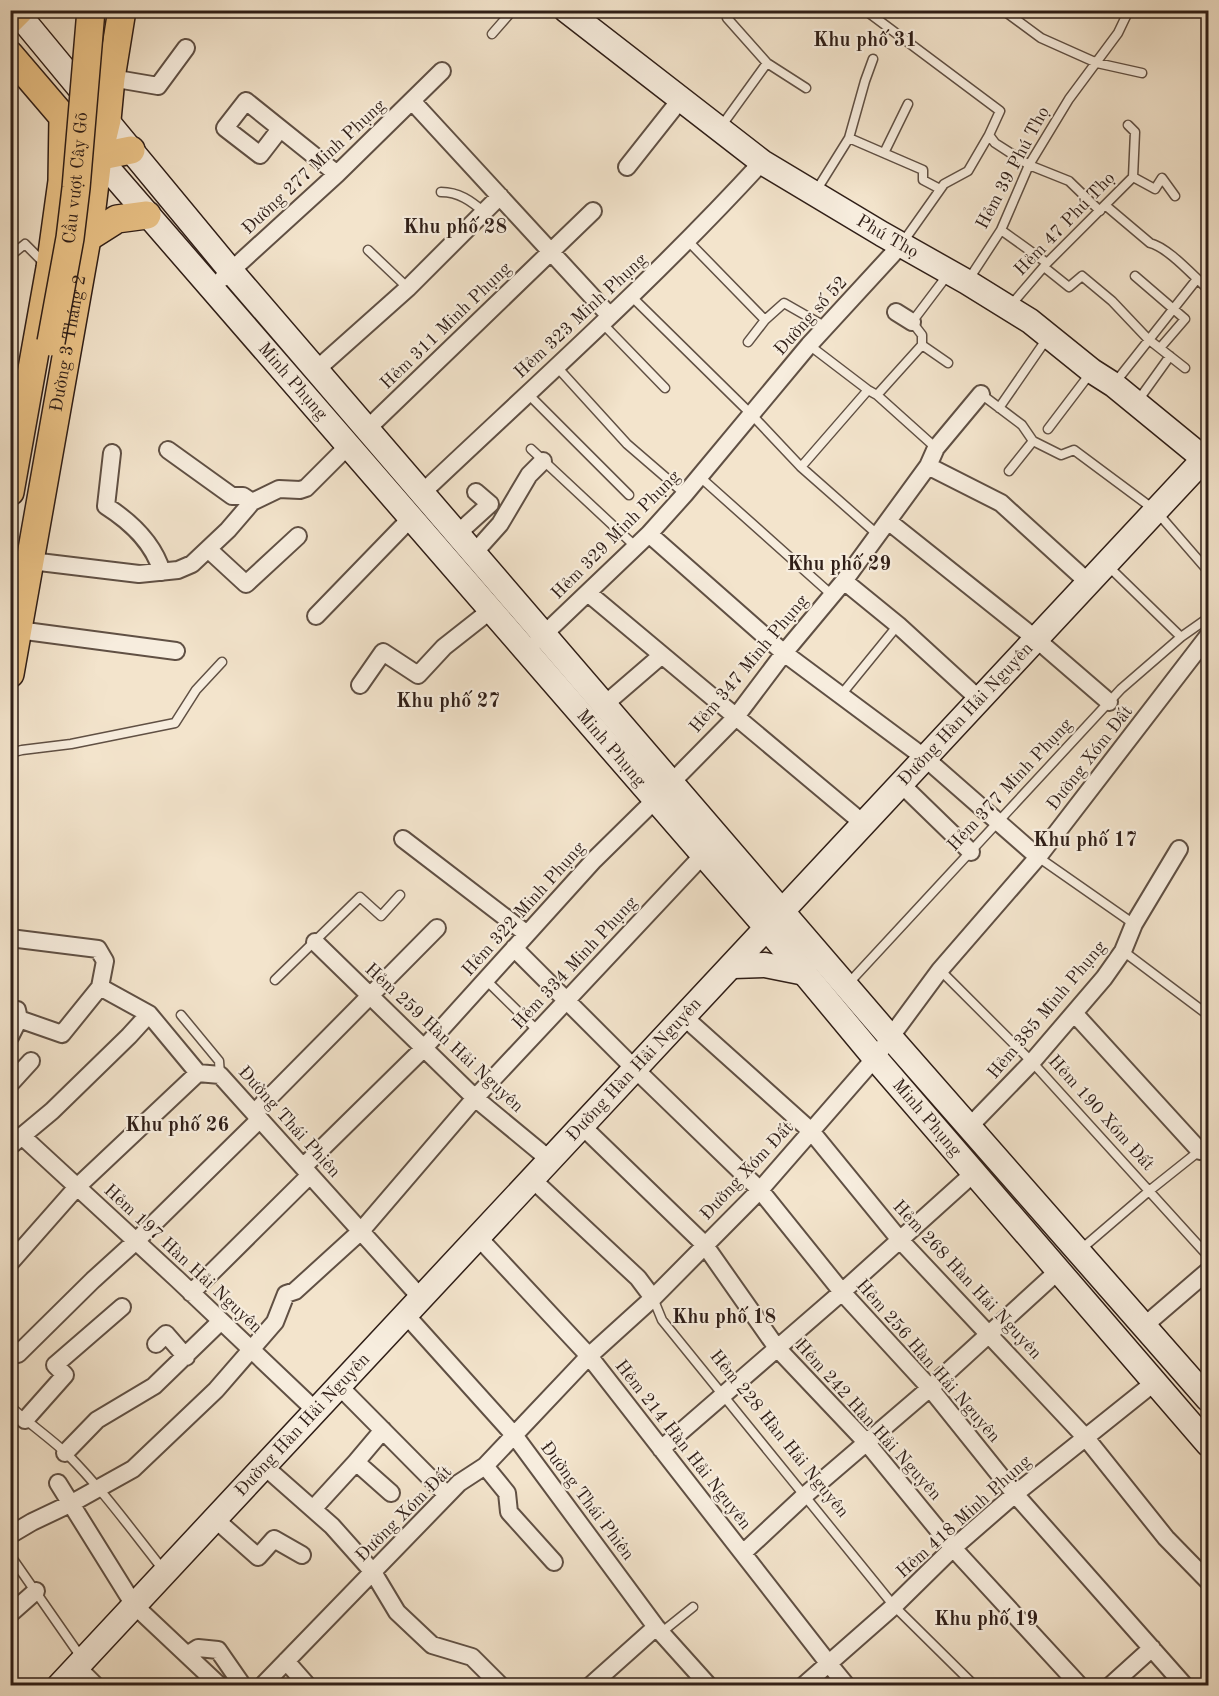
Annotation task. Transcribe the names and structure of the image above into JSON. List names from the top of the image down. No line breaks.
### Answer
{"streets":{"main road":["Cầu vượt Cây Gõ","Phú Thọ","Đường 3 Tháng 2","Minh Phụng","Đường Hàn Hải Nguyên"],"street":["Đường 277 Minh Phụng","Hẻm 323 Minh Phụng","Đường số 52","Hẻm 311 Minh Phụng","Hẻm 329 Minh Phụng","Hẻm 347 Minh Phụng","Đường Xóm Đất","Hẻm 322 Minh Phụng","Hẻm 334 Minh Phụng","Hẻm 385 Minh Phụng","Hẻm 259 Hàn Hải Nguyên","Đường Thái Phiên","Hẻm 197 Hàn Hải Nguyên","Hẻm 268 Hàn Hải Nguyên","Hẻm 256 Hàn Hải Nguyên","Hẻm 242 Hàn Hải Nguyên","Hẻm 228 Hàn Hải Nguyên","Hẻm 214 Hàn Hải Nguyên","Hẻm 418 Minh Phụng"],"lane":["Hẻm 39 Phú Thọ","Hẻm 47 Phú Thọ","Hẻm 377 Minh Phụng","Hẻm 190 Xóm Đất"]},"crossings":[["Đường 277 Minh Phụng","Minh Phụng"],["Hẻm 39 Phú Thọ","Phú Thọ"],["Hẻm 47 Phú Thọ","Phú Thọ"],["Phú Thọ","Hẻm 323 Minh Phụng"],["Phú Thọ","Đường số 52"],["Phú Thọ","Đường Hàn Hải Nguyên"],["Hẻm 323 Minh Phụng","Minh Phụng"],["Đường số 52","Hẻm 329 Minh Phụng"],["Hẻm 311 Minh Phụng","Minh Phụng"],["Đường 3 Tháng 2","Minh Phụng"],["Minh Phụng","Hẻm 329 Minh Phụng"],["Minh Phụng","Hẻm 347 Minh Phụng"],["Minh Phụng","Đường Hàn Hải Nguyên"],["Minh Phụng","Đường Xóm Đất"],["Minh Phụng","Hẻm 377 Minh Phụng"],["Minh Phụng","Hẻm 322 Minh Phụng"],["Minh Phụng","Hẻm 334 Minh Phụng"],["Minh Phụng","Hẻm 385 Minh Phụng"],["Minh Phụng","Hẻm 418 Minh Phụng"],["Hẻm 347 Minh Phụng","Hẻm 322 Minh Phụng"],["Đường Hàn Hải Nguyên","Hẻm 259 Hàn Hải Nguyên"],["Đường Hàn Hải Nguyên","Đường Thái Phiên"],["Đường Hàn Hải Nguyên","Hẻm 197 Hàn Hải Nguyên"],["Đường Hàn Hải Nguyên","Hẻm 268 Hàn Hải Nguyên"],["Đường Hàn Hải Nguyên","Hẻm 256 Hàn Hải Nguyên"],["Đường Hàn Hải Nguyên","Hẻm 242 Hàn Hải Nguyên"],["Đường Hàn Hải Nguyên","Hẻm 228 Hàn Hải Nguyên"],["Đường Hàn Hải Nguyên","Hẻm 214 Hàn Hải Nguyên"],["Đường Xóm Đất","Hẻm 190 Xóm Đất"],["Đường Xóm Đất","Đường Thái Phiên"],["Đường Xóm Đất","Hẻm 268 Hàn Hải Nguyên"],["Đường Xóm Đất","Hẻm 256 Hàn Hải Nguyên"],["Đường Xóm Đất","Hẻm 242 Hàn Hải Nguyên"],["Đường Xóm Đất","Hẻm 228 Hàn Hải Nguyên"],["Đường Xóm Đất","Hẻm 214 Hàn Hải Nguyên"],["Hẻm 322 Minh Phụng","Hẻm 259 Hàn Hải Nguyên"],["Hẻm 322 Minh Phụng","Đường Thái Phiên"],["Hẻm 322 Minh Phụng","Hẻm 197 Hàn Hải Nguyên"],["Hẻm 322 Minh Phụng","Hẻm 256 Hàn Hải Nguyên"],["Hẻm 334 Minh Phụng","Hẻm 259 Hàn Hải Nguyên"],["Hẻm 334 Minh Phụng","Đường Thái Phiên"],["Hẻm 334 Minh Phụng","Hẻm 197 Hàn Hải Nguyên"],["Hẻm 334 Minh Phụng","Hẻm 256 Hàn Hải Nguyên"],["Hẻm 385 Minh Phụng","Hẻm 190 Xóm Đất"],["Hẻm 268 Hàn Hải Nguyên","Hẻm 418 Minh Phụng"],["Hẻm 256 Hàn Hải Nguyên","Hẻm 418 Minh Phụng"],["Hẻm 242 Hàn Hải Nguyên","Hẻm 418 Minh Phụng"],["Hẻm 228 Hàn Hải Nguyên","Hẻm 418 Minh Phụng"],["Hẻm 214 Hàn Hải Nguyên","Hẻm 418 Minh Phụng"]],"districts":["Khu phố 31","Khu phố 28","Khu phố 29","Khu phố 27","Khu phố 17","Khu phố 26","Khu phố 18","Khu phố 19"]}
